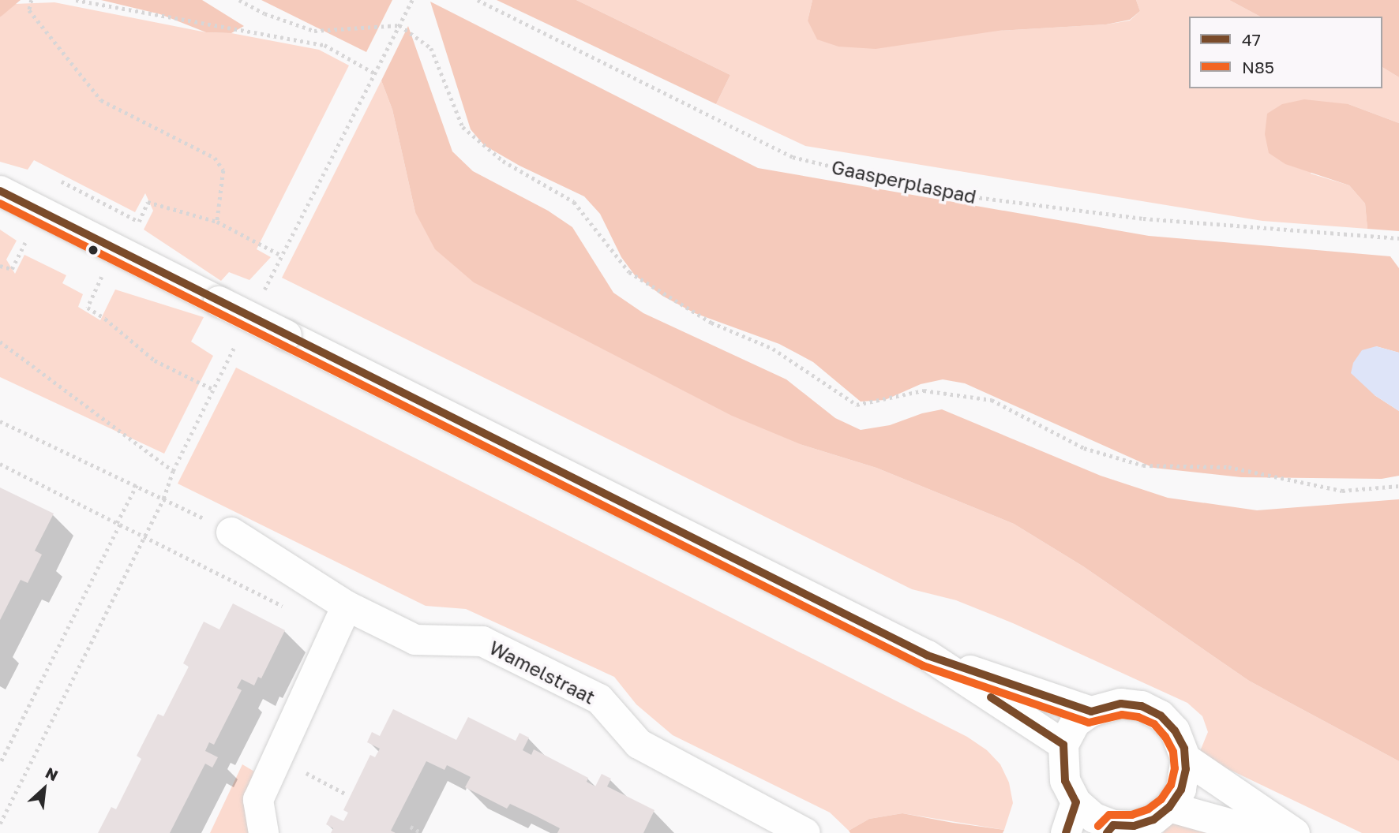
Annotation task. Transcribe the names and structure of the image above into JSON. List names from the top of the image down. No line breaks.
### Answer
{"streets":{"street":["Wamelstraat"],"path":["Gaasperplaspad"]},"lines":["transit line 47","transit line N85"],"legend":["47","N85"],"north":"top right"}
